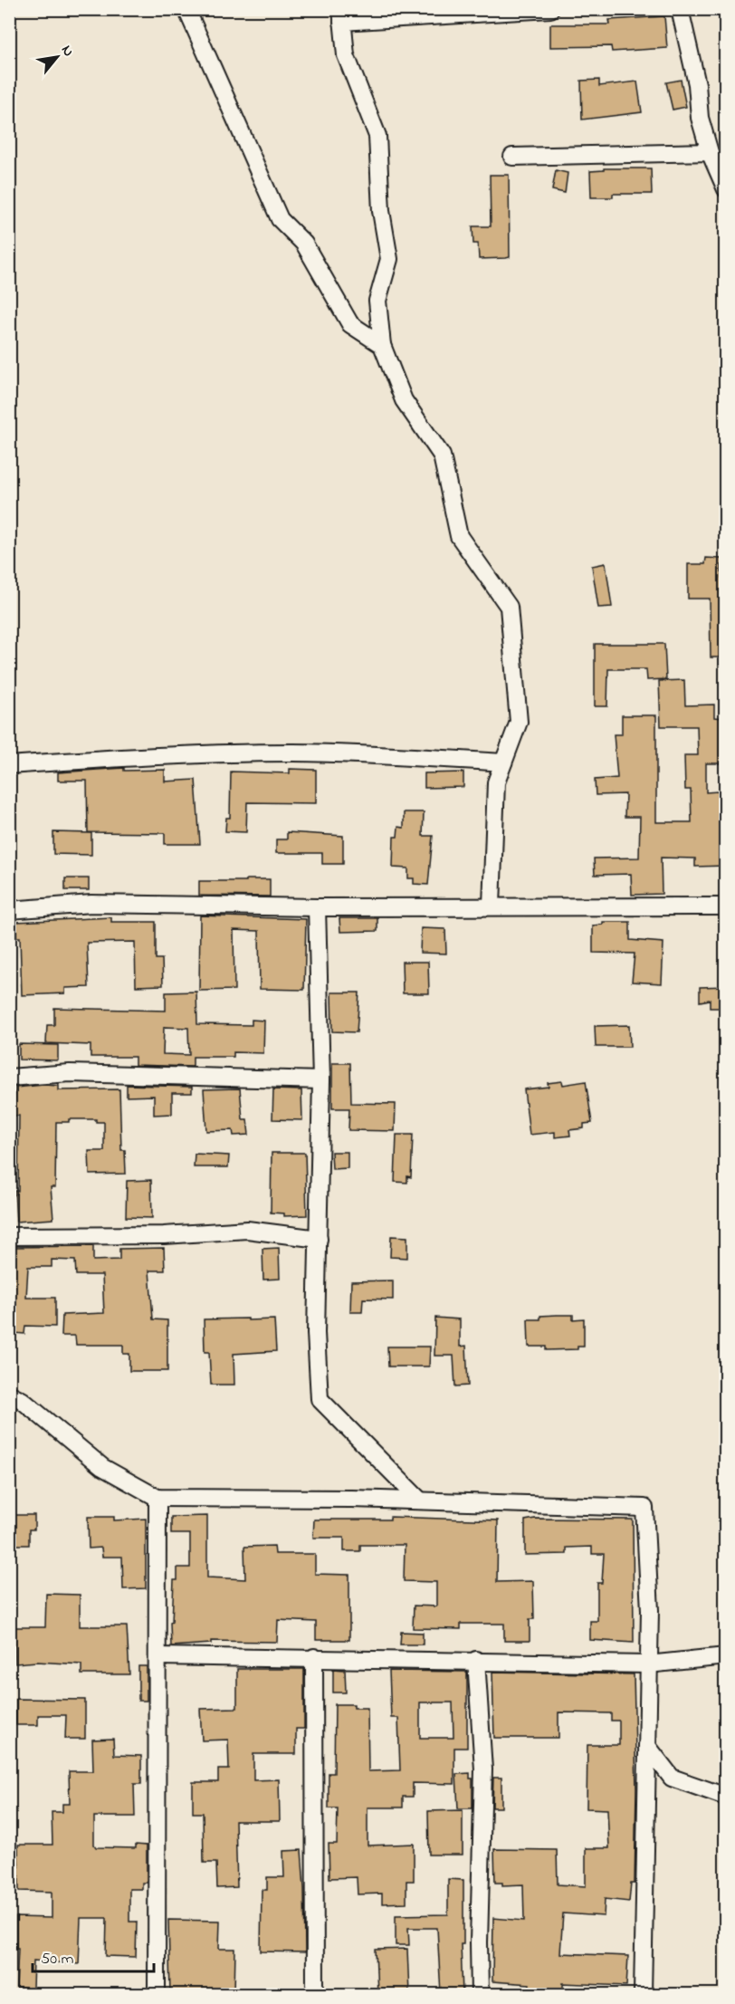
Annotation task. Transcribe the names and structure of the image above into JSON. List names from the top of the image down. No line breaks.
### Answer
{"scale_bar":"50 m","north":"top right"}
